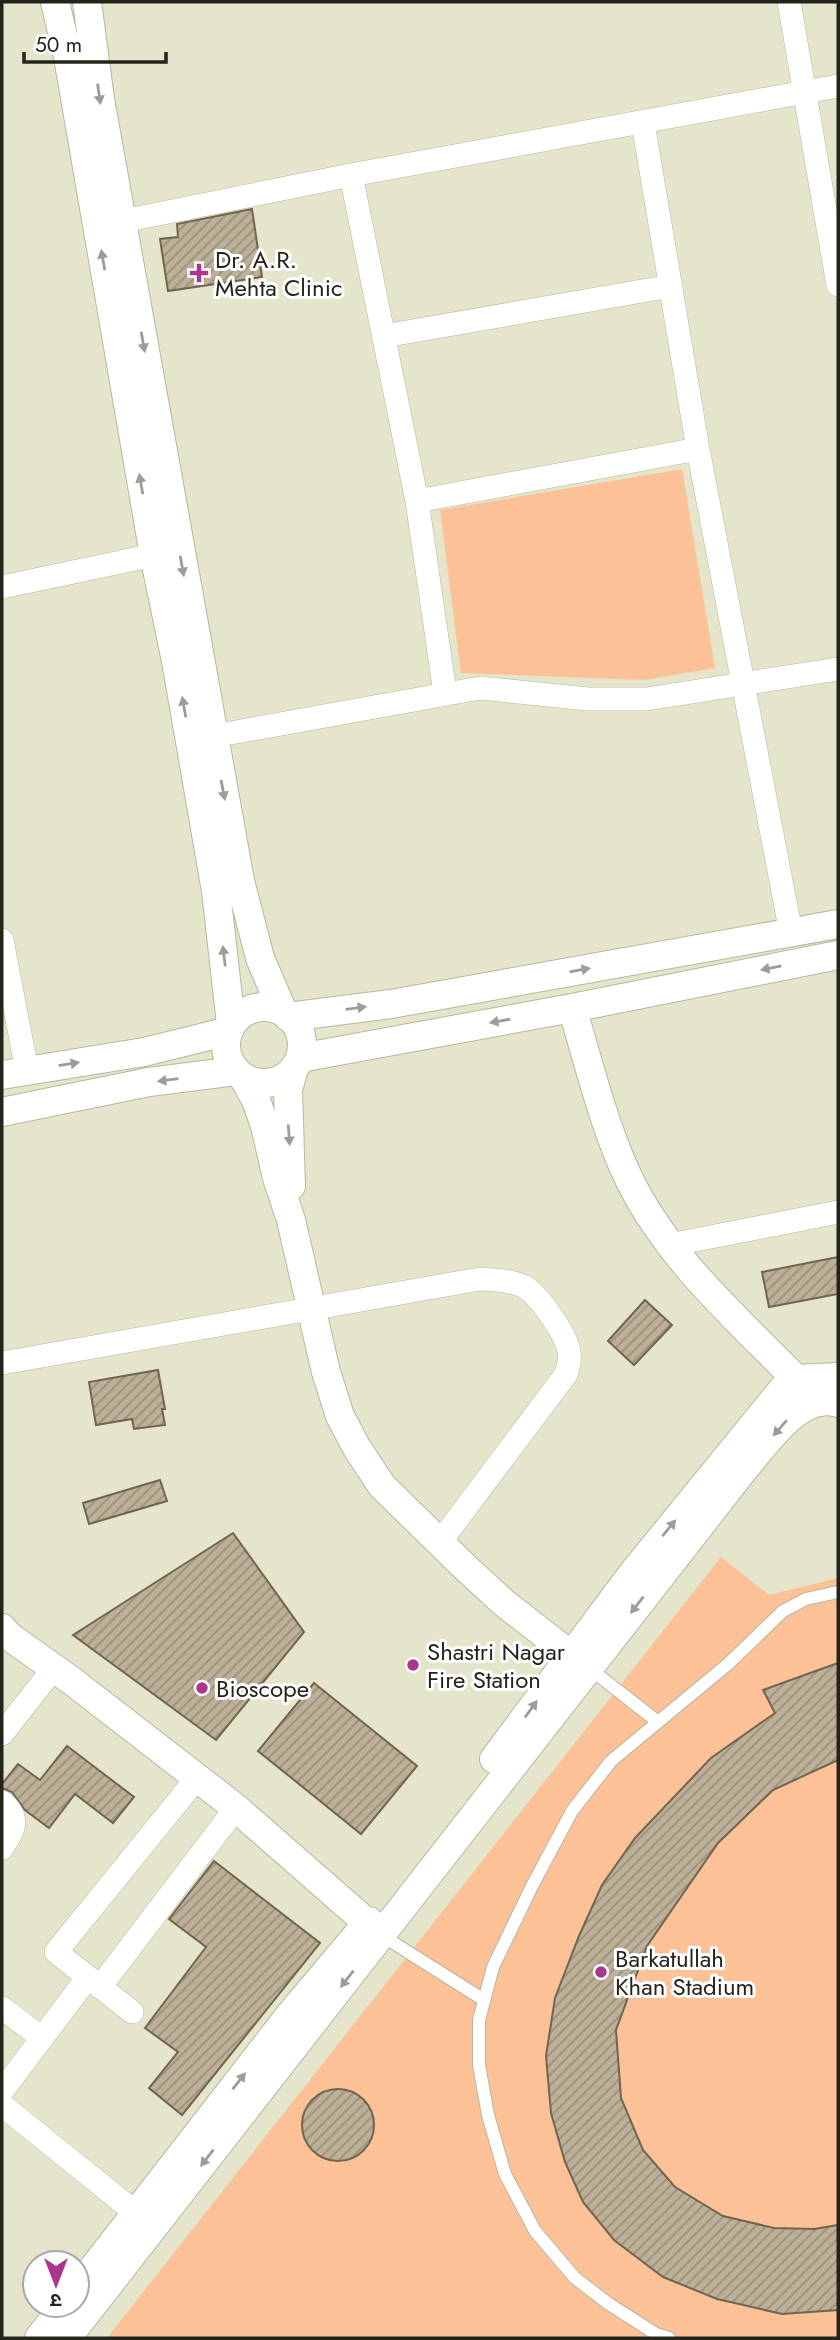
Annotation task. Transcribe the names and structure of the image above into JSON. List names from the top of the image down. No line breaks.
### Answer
{"places":{"health":["Dr. A.R. Mehta Clinic"],"other":["Shastri Nagar Fire Station","Bioscope","Barkatullah Khan Stadium"]},"scale_bar":"50 m","north":"bottom"}
